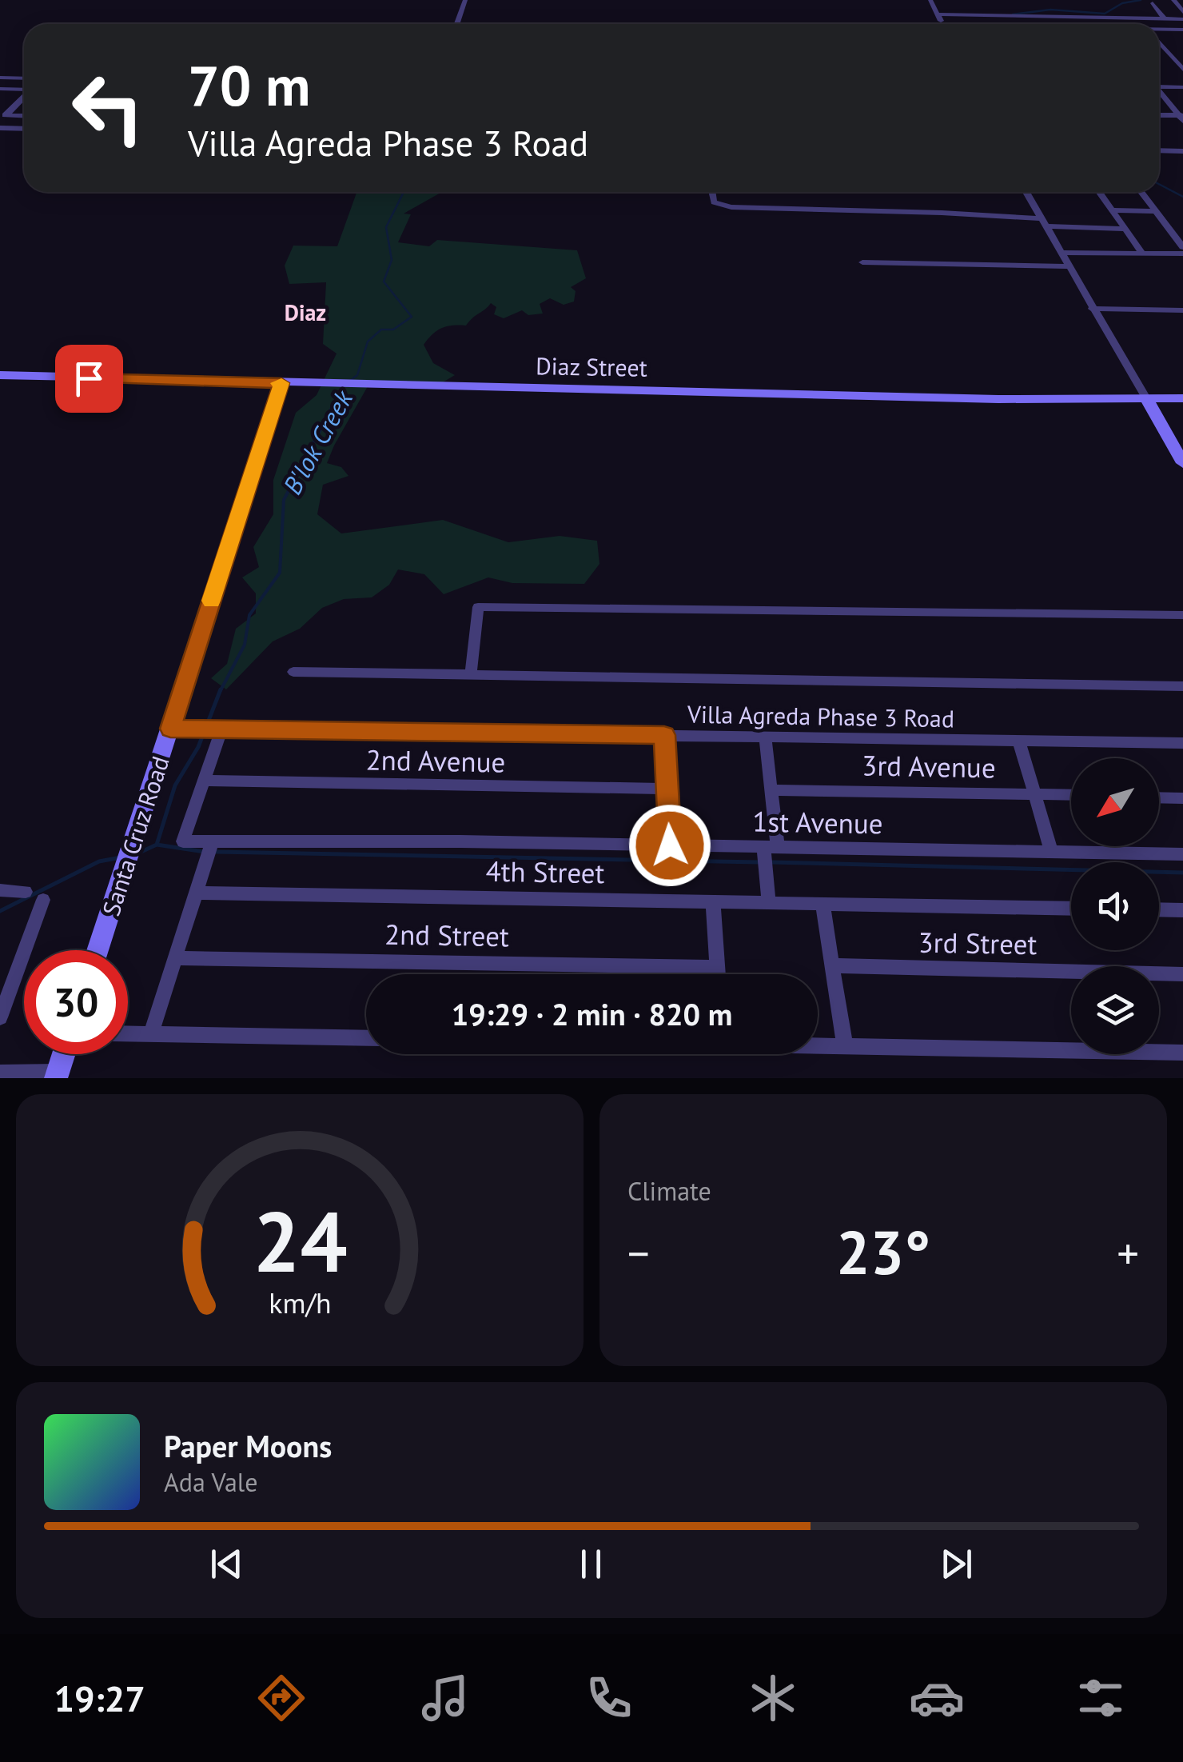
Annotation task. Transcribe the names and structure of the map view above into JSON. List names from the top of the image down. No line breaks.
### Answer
{"streets":{"main road":["Diaz Street","Santa Cruz Road"],"street":["Villa Agreda Phase 3 Road","2nd Avenue","3rd Avenue","1st Avenue","4th Street","2nd Street","3rd Street"]},"crossings":[["Diaz Street","Santa Cruz Road"],["Villa Agreda Phase 3 Road","Santa Cruz Road"],["2nd Avenue","1st Avenue"]],"districts":["Diaz"],"water":["B'lok Creek"],"north":"bottom left","page":{"turn":["70 m","Villa Agreda Phase 3 Road"],"limit":"30","trip":"19:29 · 2 min · 820 m","tile":"Climate","heat":["−","23°","+"],"song":["Paper Moons","Ada Vale"],"tabs":"19:27","gauge":["24","km/h"]}}
